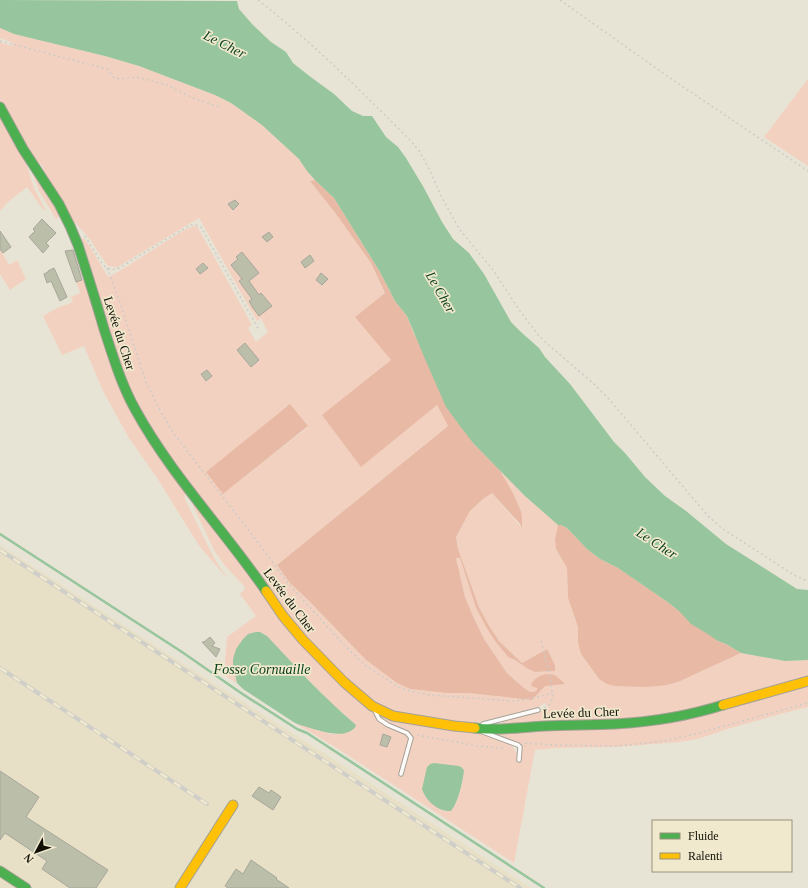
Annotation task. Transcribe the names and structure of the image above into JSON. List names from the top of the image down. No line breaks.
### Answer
{"streets":{"street":["Levée du Cher"]},"water":["Le Cher","Fosse Cornuaille"],"legend":["Fluide","Ralenti"],"north":"bottom left"}
